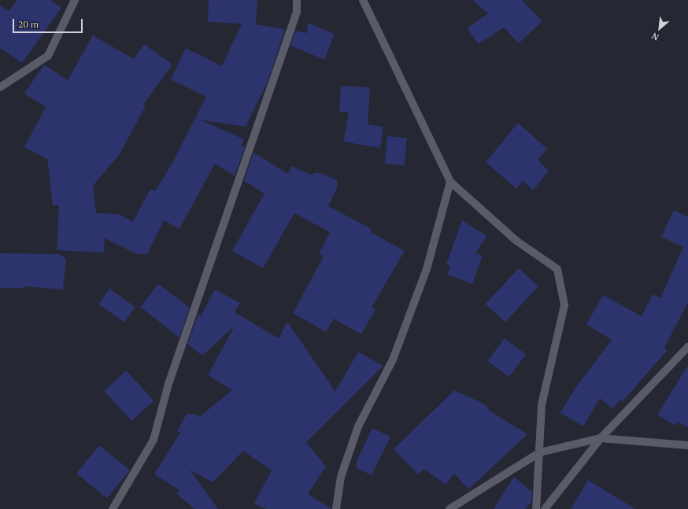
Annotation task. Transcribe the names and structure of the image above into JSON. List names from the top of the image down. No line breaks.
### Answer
{"scale_bar":"20 m","north":"bottom left"}
